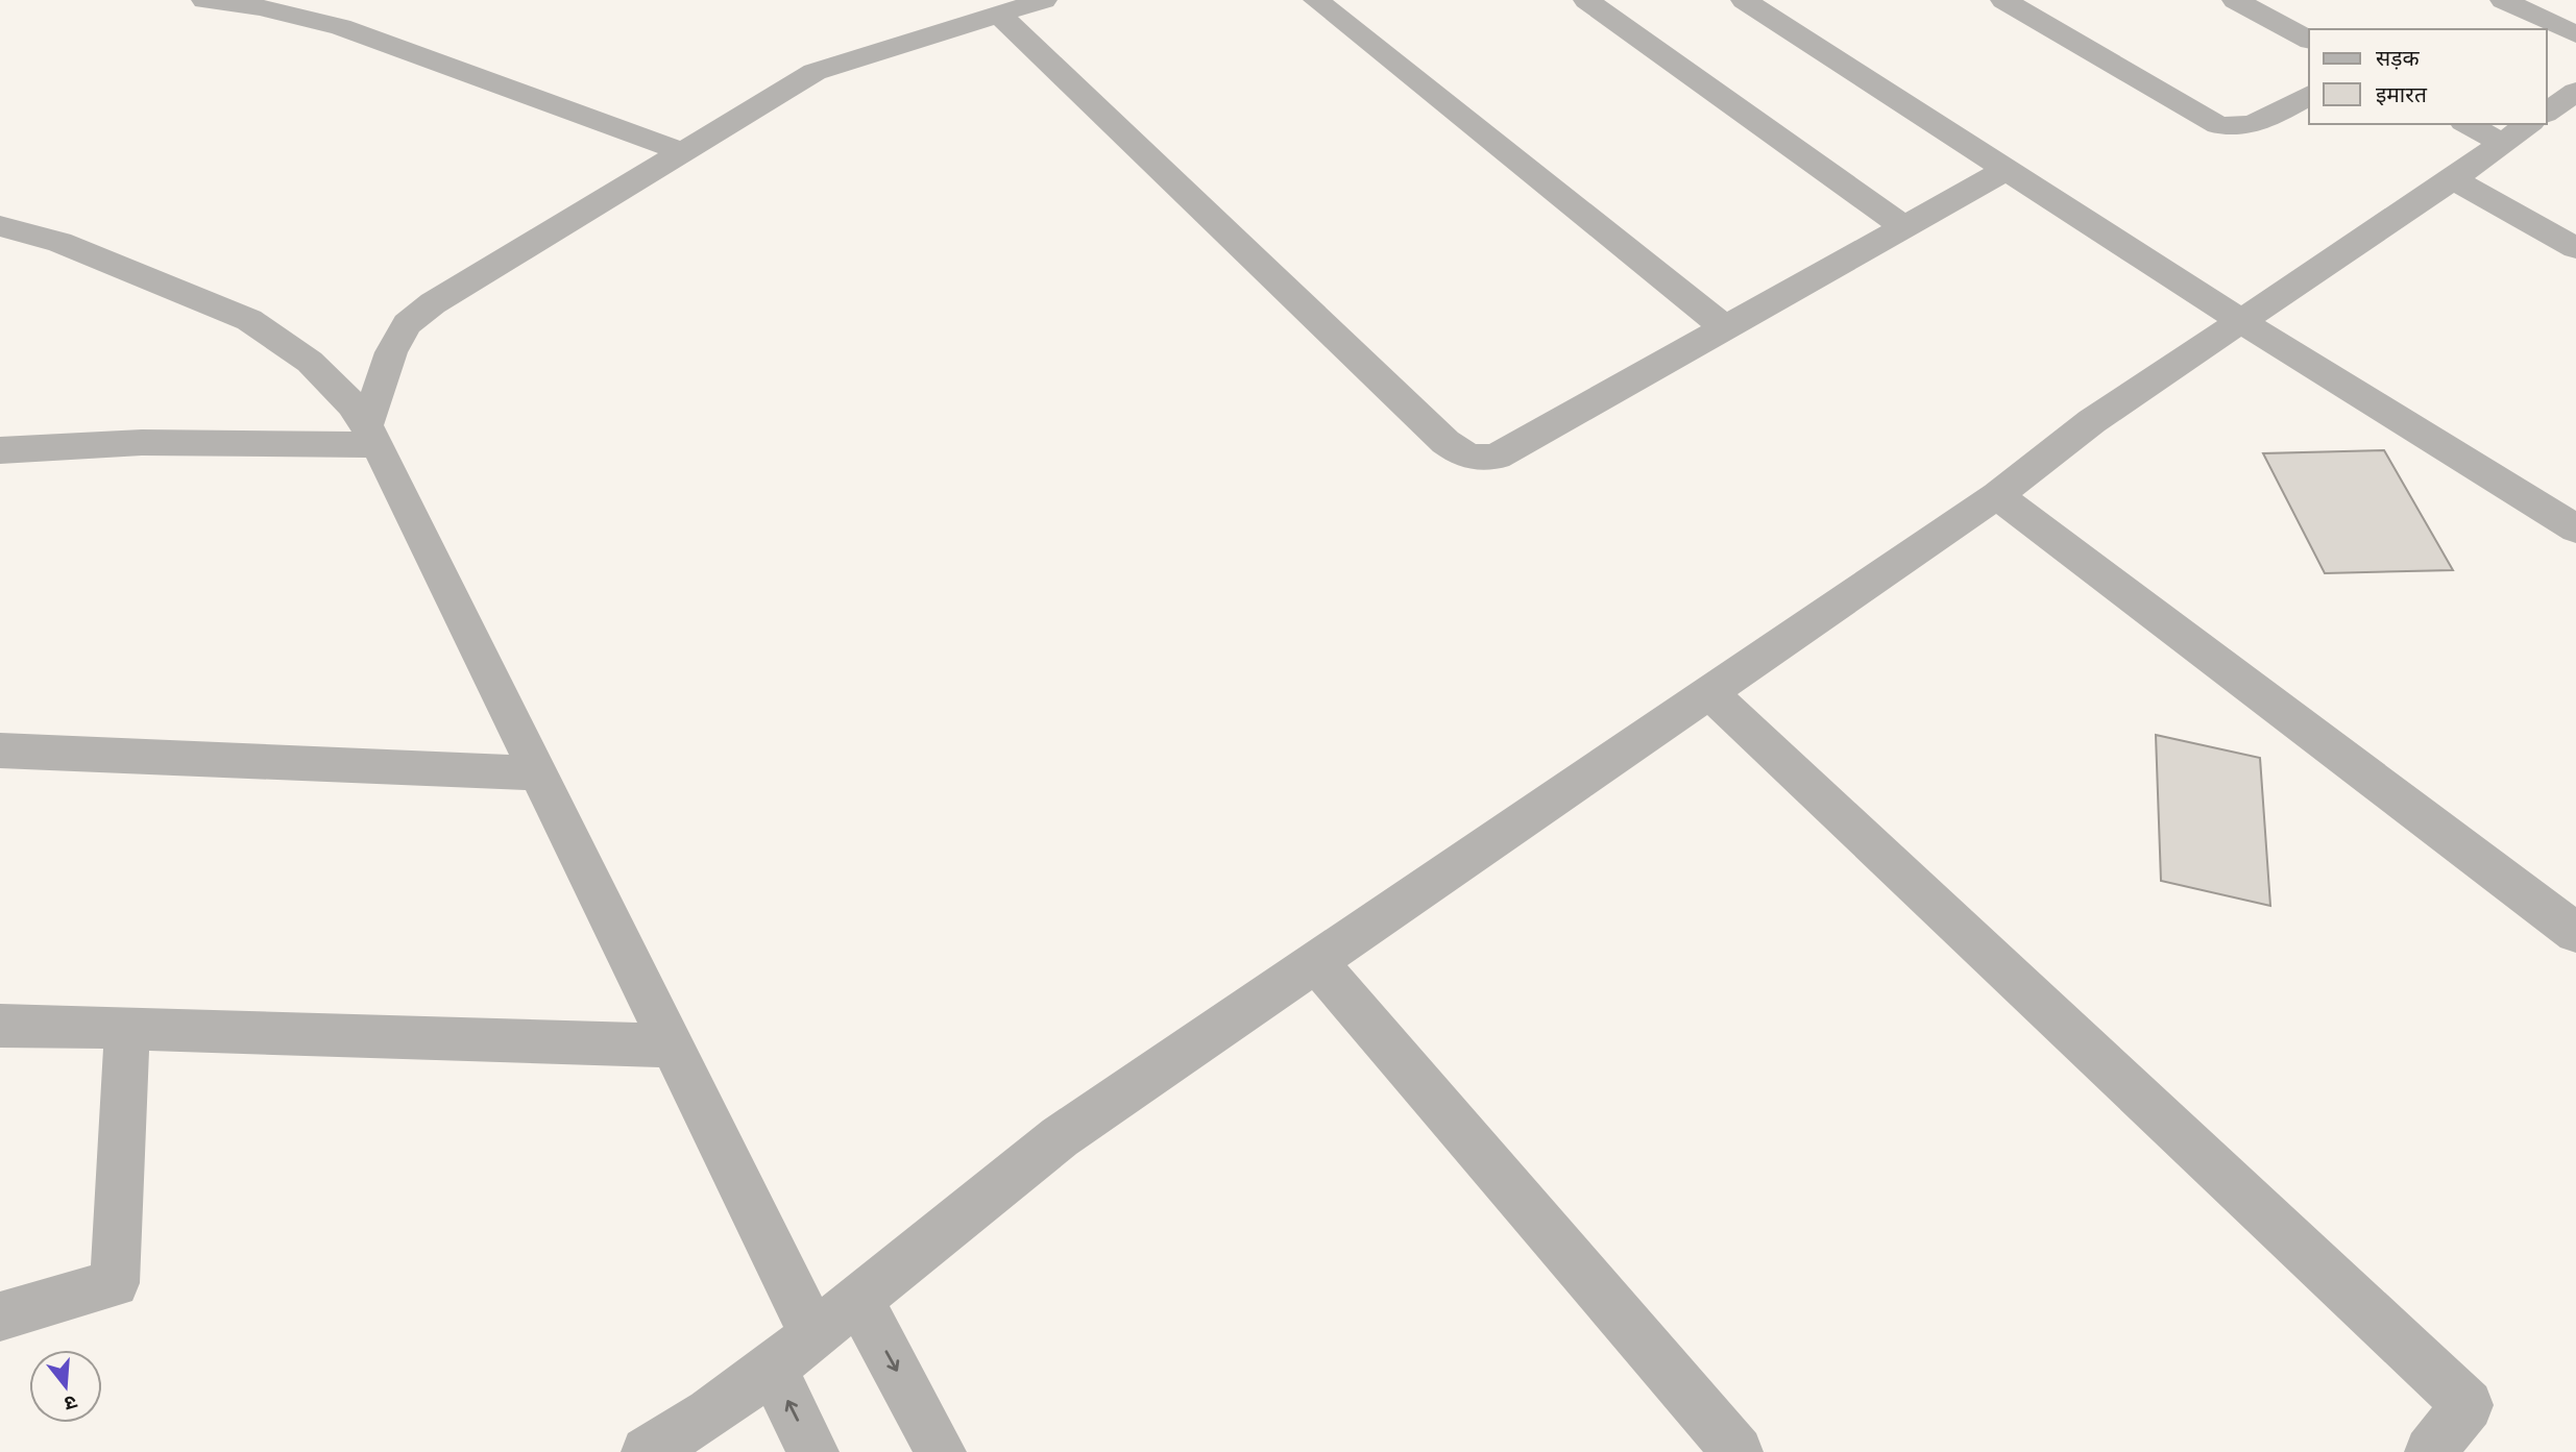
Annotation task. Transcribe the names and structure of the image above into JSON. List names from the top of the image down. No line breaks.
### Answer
{"legend":["सड़क","इमारत"],"north":"bottom"}
